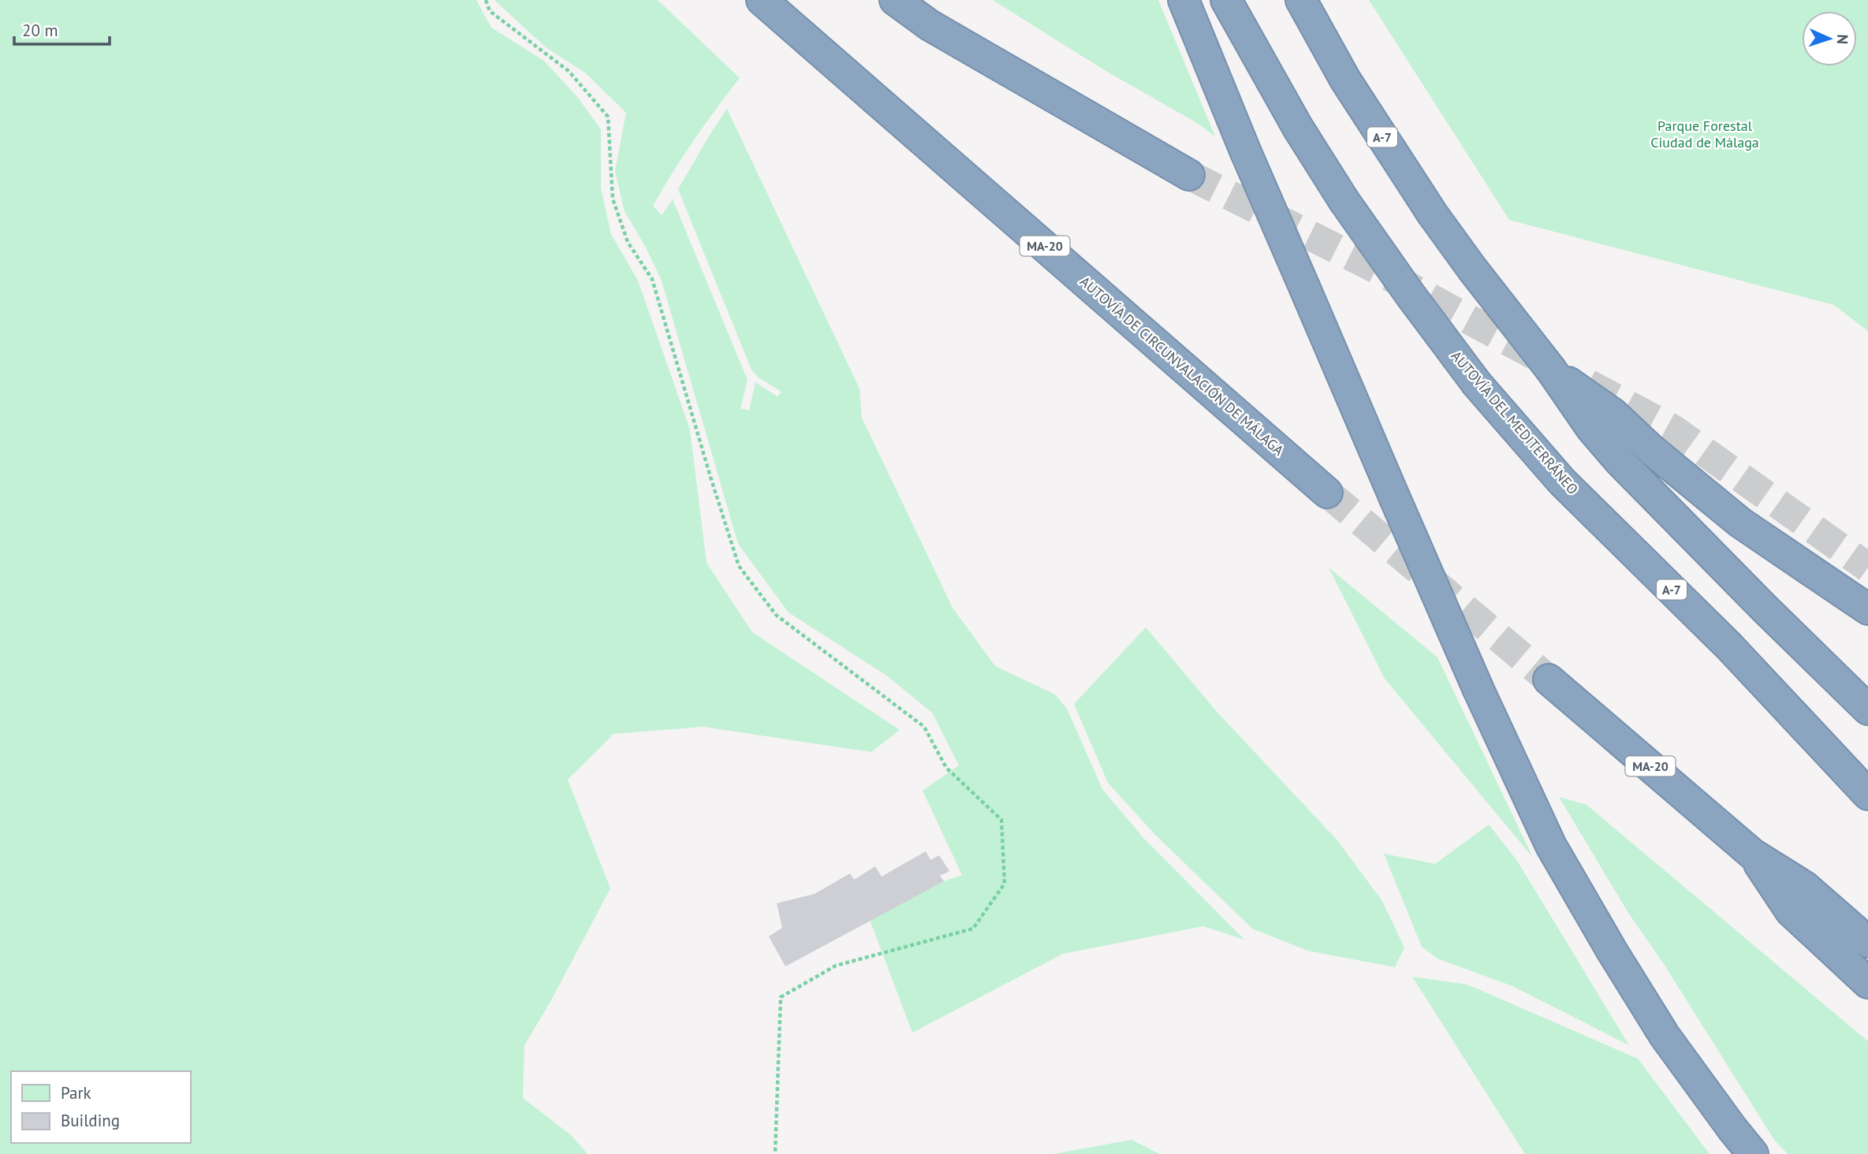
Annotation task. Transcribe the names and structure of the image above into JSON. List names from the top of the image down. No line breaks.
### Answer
{"streets":{"highway":["A-7","MA-20","AUTOVÍA DE CIRCUNVALACIÓN DE MÁLAGA","AUTOVÍA DEL MEDITERRÁNEO"]},"parks":["Parque Forestal Ciudad de Málaga"],"legend":["Park","Building"],"scale_bar":"20 m","north":"right"}
